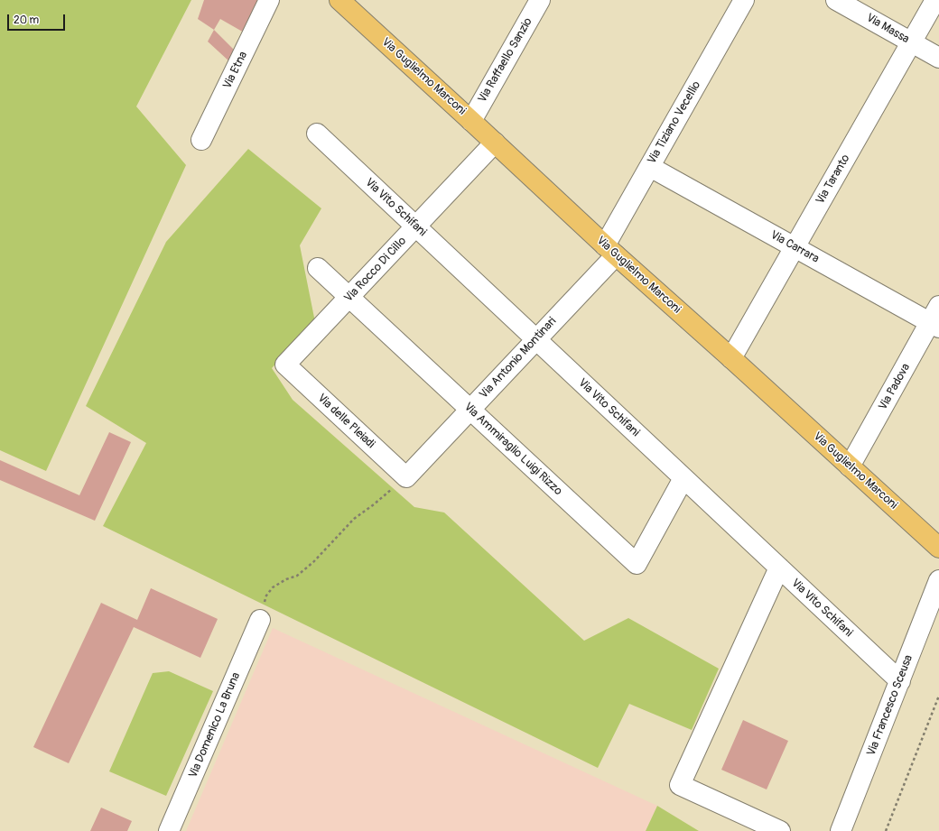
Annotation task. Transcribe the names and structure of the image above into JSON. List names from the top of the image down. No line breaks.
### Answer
{"streets":{"main road":["Via Guglielmo Marconi"],"street":["Via Massa","Via Raffaello Sanzio","Via Etna","Via Tiziano Vecellio","Via Taranto","Via Vito Schifani","Via Carrara","Via Rocco Di Cillo","Via Antonio Montinari","Via Padova","Via delle Pleiadi","Via Ammiraglio Luigi Rizzo","Via Francesco Sceusa","Via Domenico La Bruna"]},"crossings":[["Via Massa","Via Taranto"],["Via Raffaello Sanzio","Via Guglielmo Marconi"],["Via Guglielmo Marconi","Via Tiziano Vecellio"],["Via Guglielmo Marconi","Via Taranto"],["Via Guglielmo Marconi","Via Rocco Di Cillo"],["Via Guglielmo Marconi","Via Antonio Montinari"],["Via Guglielmo Marconi","Via Padova"],["Via Tiziano Vecellio","Via Carrara"],["Via Tiziano Vecellio","Via Antonio Montinari"],["Via Taranto","Via Carrara"],["Via Vito Schifani","Via Rocco Di Cillo"],["Via Vito Schifani","Via Antonio Montinari"],["Via Vito Schifani","Via Ammiraglio Luigi Rizzo"],["Via Vito Schifani","Via Francesco Sceusa"],["Via Carrara","Via Padova"],["Via Rocco Di Cillo","Via delle Pleiadi"],["Via Rocco Di Cillo","Via Ammiraglio Luigi Rizzo"],["Via Antonio Montinari","Via delle Pleiadi"],["Via Antonio Montinari","Via Ammiraglio Luigi Rizzo"]],"scale_bar":"20 m"}
